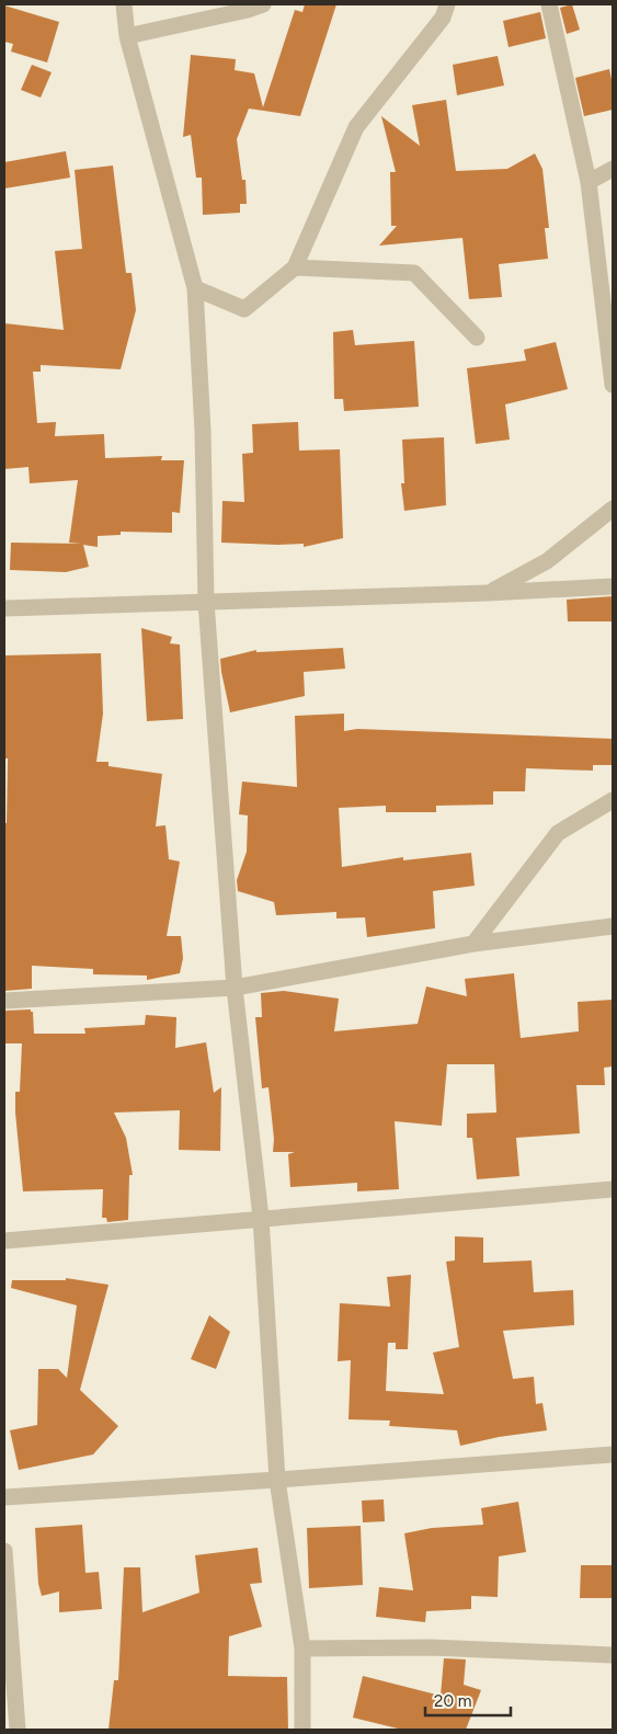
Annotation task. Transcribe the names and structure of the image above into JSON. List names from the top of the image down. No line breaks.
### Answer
{"scale_bar":"20 m"}
